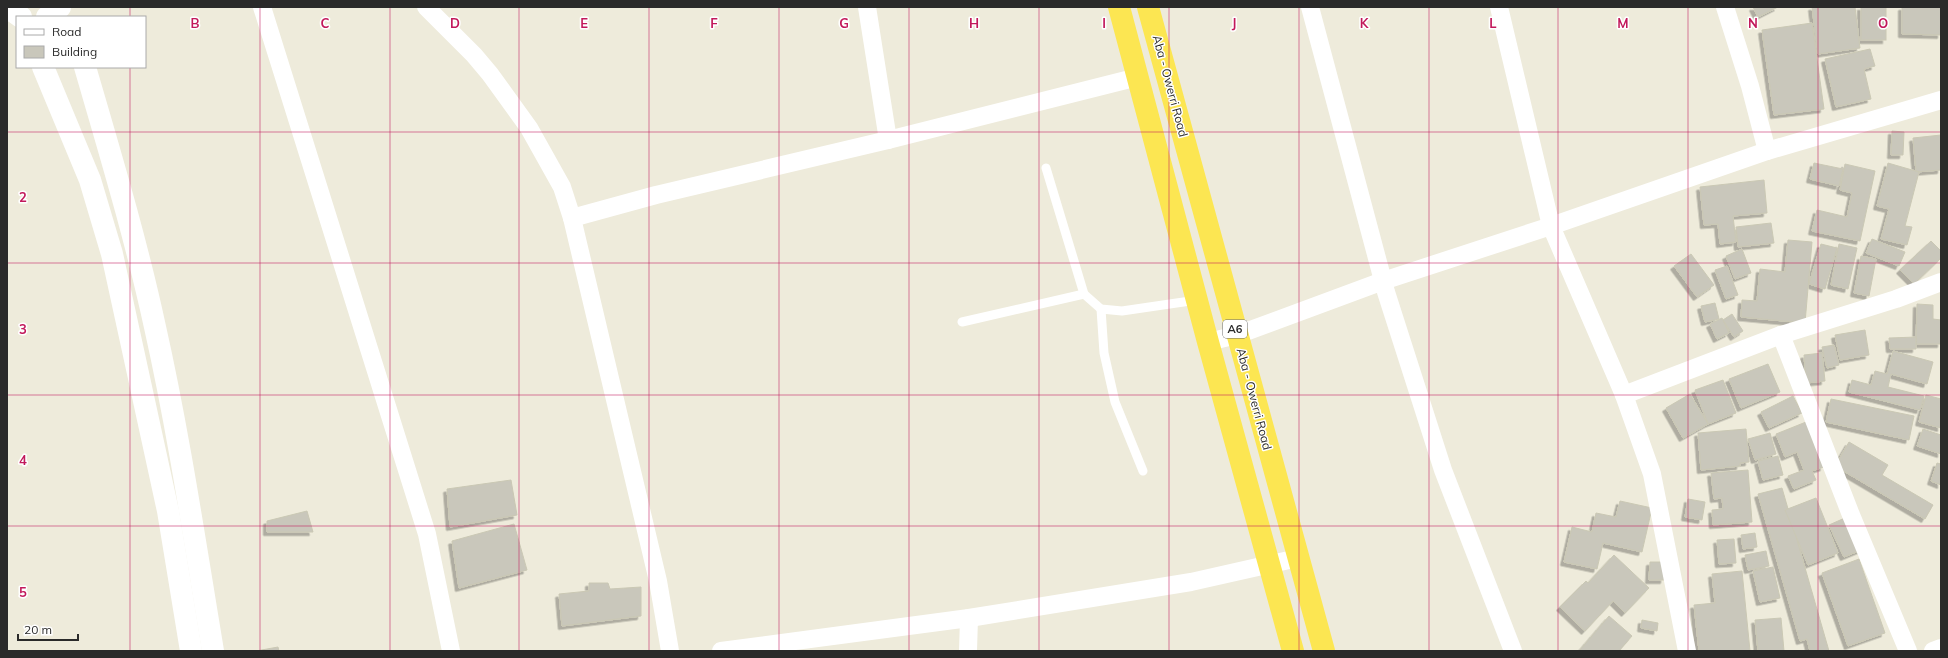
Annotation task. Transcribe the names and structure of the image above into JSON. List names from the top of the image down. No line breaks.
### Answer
{"streets":{"highway":["Aba - Owerri Road","A6"]},"legend":["Road","Building"],"scale_bar":"20 m","grid":{"columns":["B","C","D","E","F","G","H","I","J","K","L","M","N","O"],"rows":["2","3","4","5"]}}
